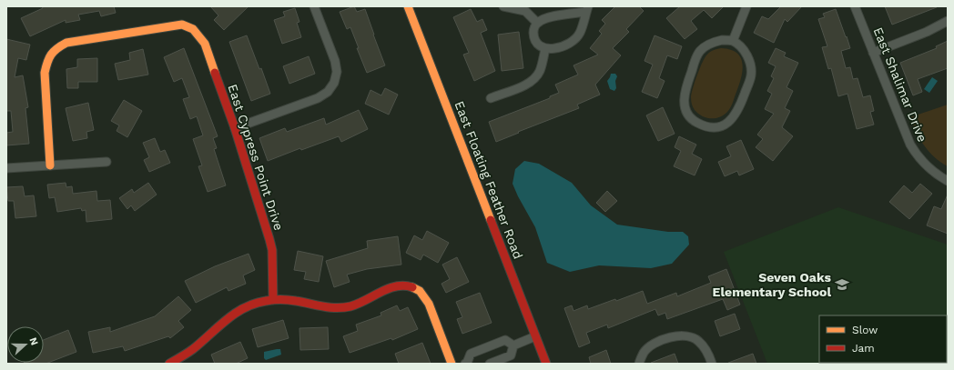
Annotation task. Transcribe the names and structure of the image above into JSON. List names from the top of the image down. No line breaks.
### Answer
{"streets":{"street":["East Shalimar Drive","East Cypress Point Drive","East Floating Feather Road"]},"places":{"school or university":["Seven Oaks Elementary School"]},"legend":["Slow","Jam"],"north":"right"}
